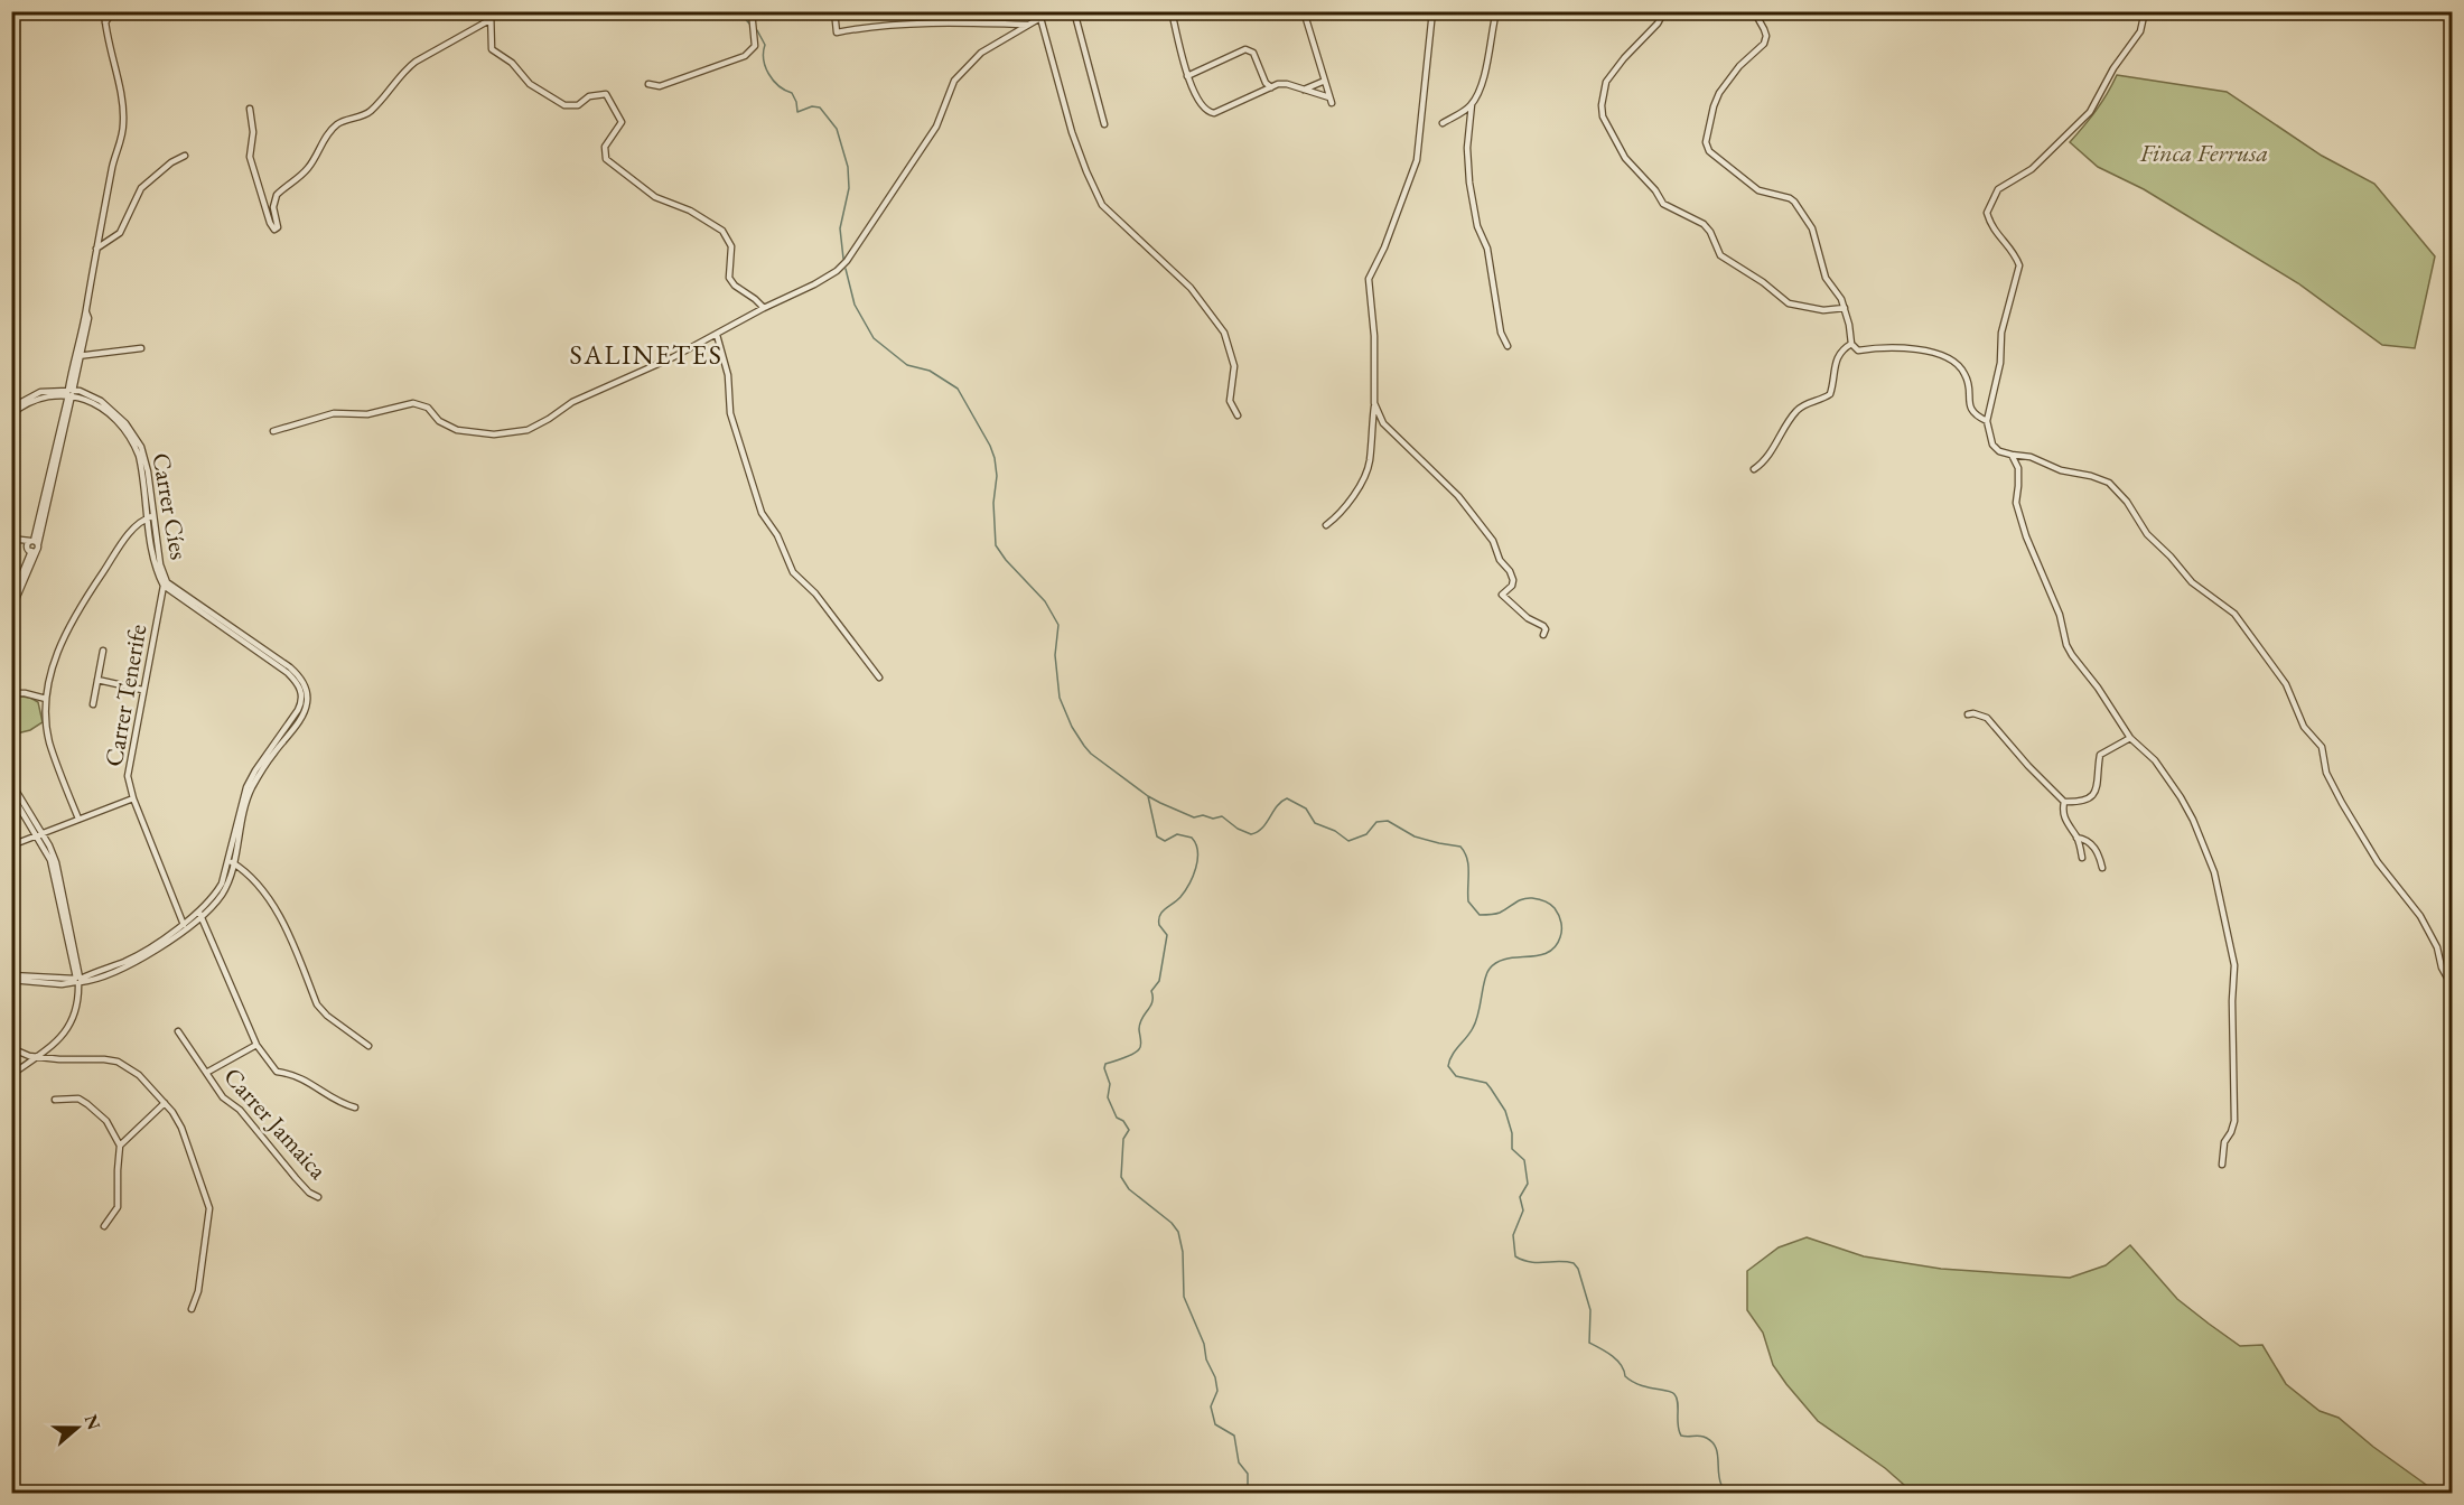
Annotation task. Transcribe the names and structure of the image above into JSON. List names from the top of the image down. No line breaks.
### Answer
{"streets":{"street":["Carrer Cíes","Carrer Tenerife","Carrer Jamaica"]},"crossings":[["Carrer Cíes","Carrer Tenerife"]],"districts":["SALINETES"],"parks":["Finca Ferrusa"],"north":"right"}
